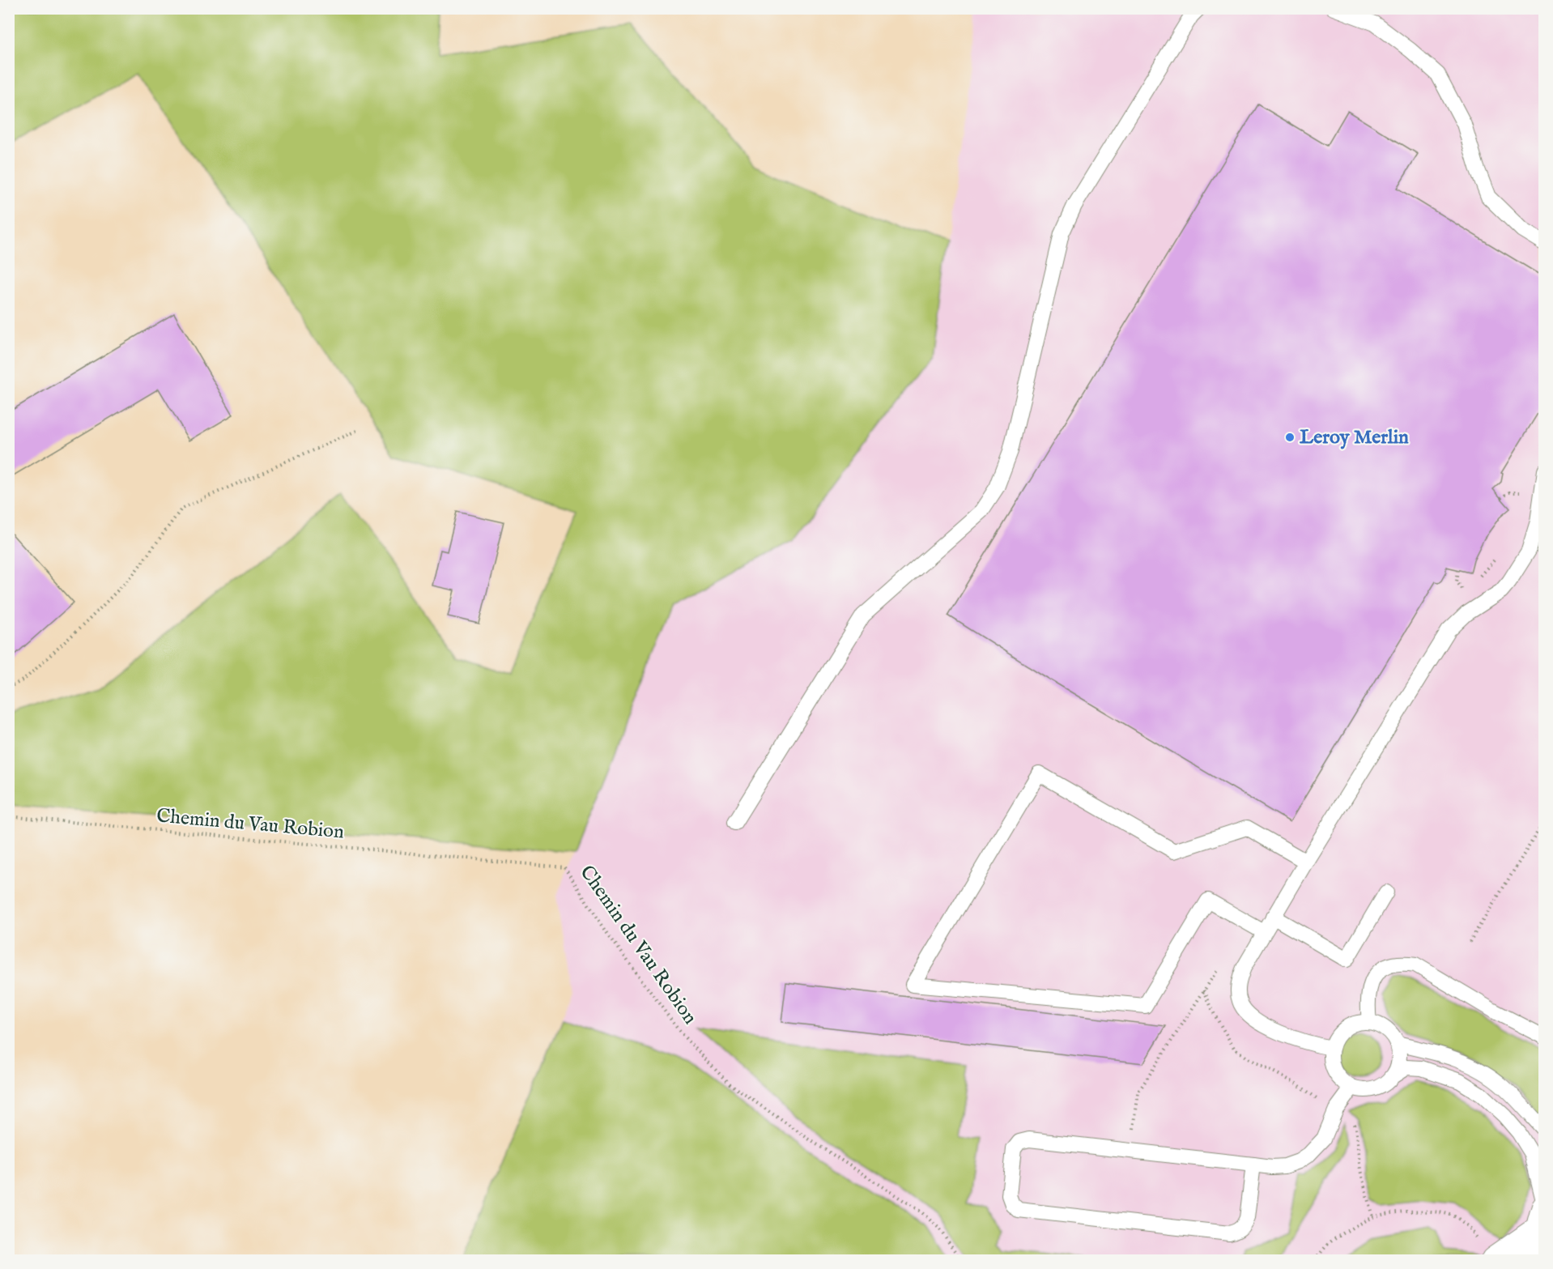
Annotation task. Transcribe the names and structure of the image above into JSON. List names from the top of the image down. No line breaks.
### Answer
{"streets":{"path":["Chemin du Vau Robion"]},"places":["Leroy Merlin"]}
